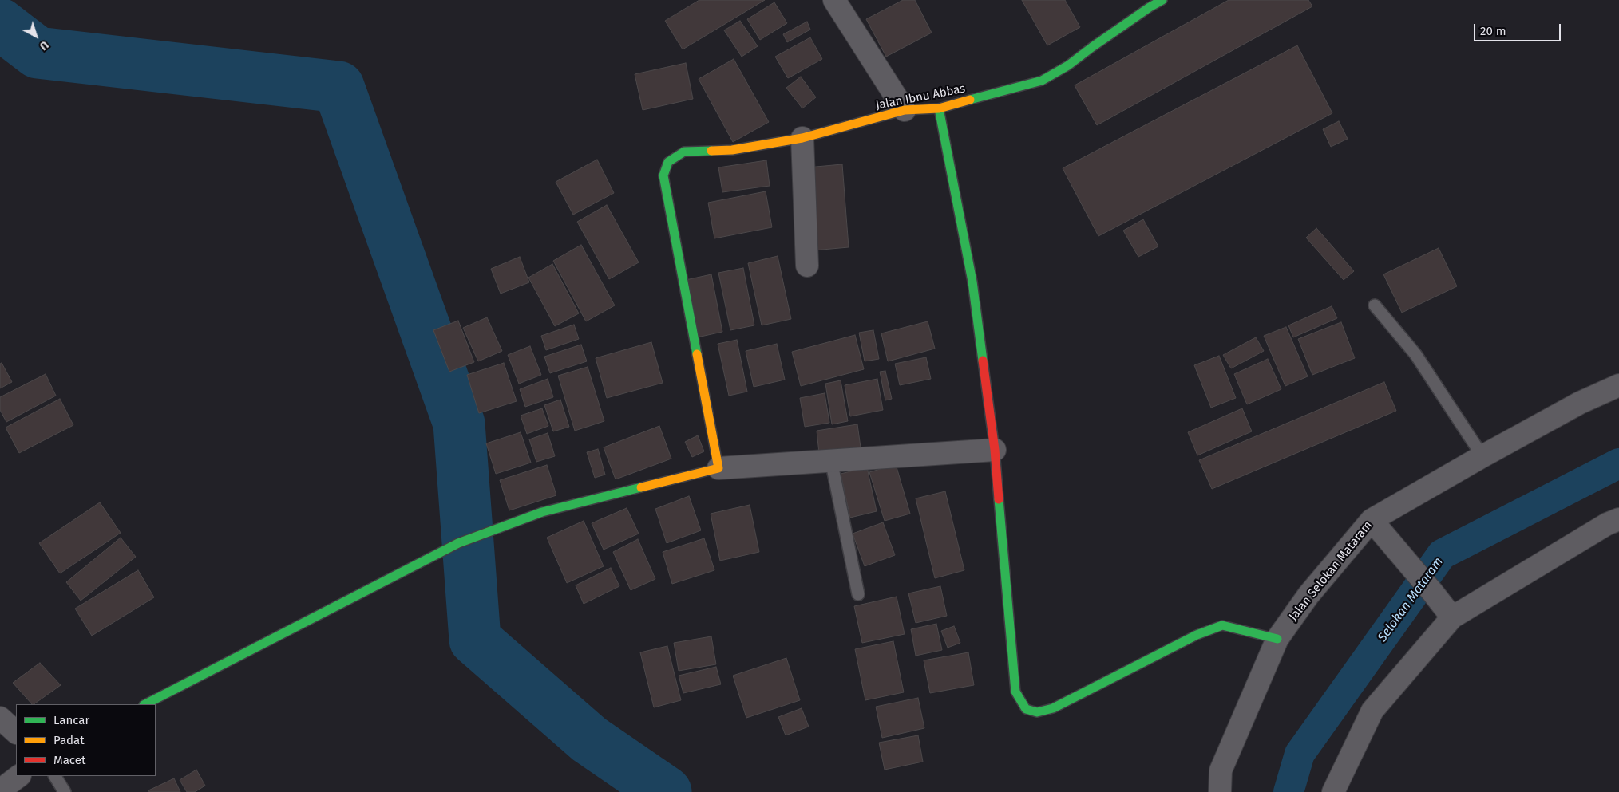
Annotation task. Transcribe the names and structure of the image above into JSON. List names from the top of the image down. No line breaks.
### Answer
{"streets":{"street":["Jalan Ibnu Abbas","Jalan Selokan Mataram"]},"water":["Selokan Mataram"],"legend":["Lancar","Padat","Macet"],"scale_bar":"20 m","north":"bottom right"}
